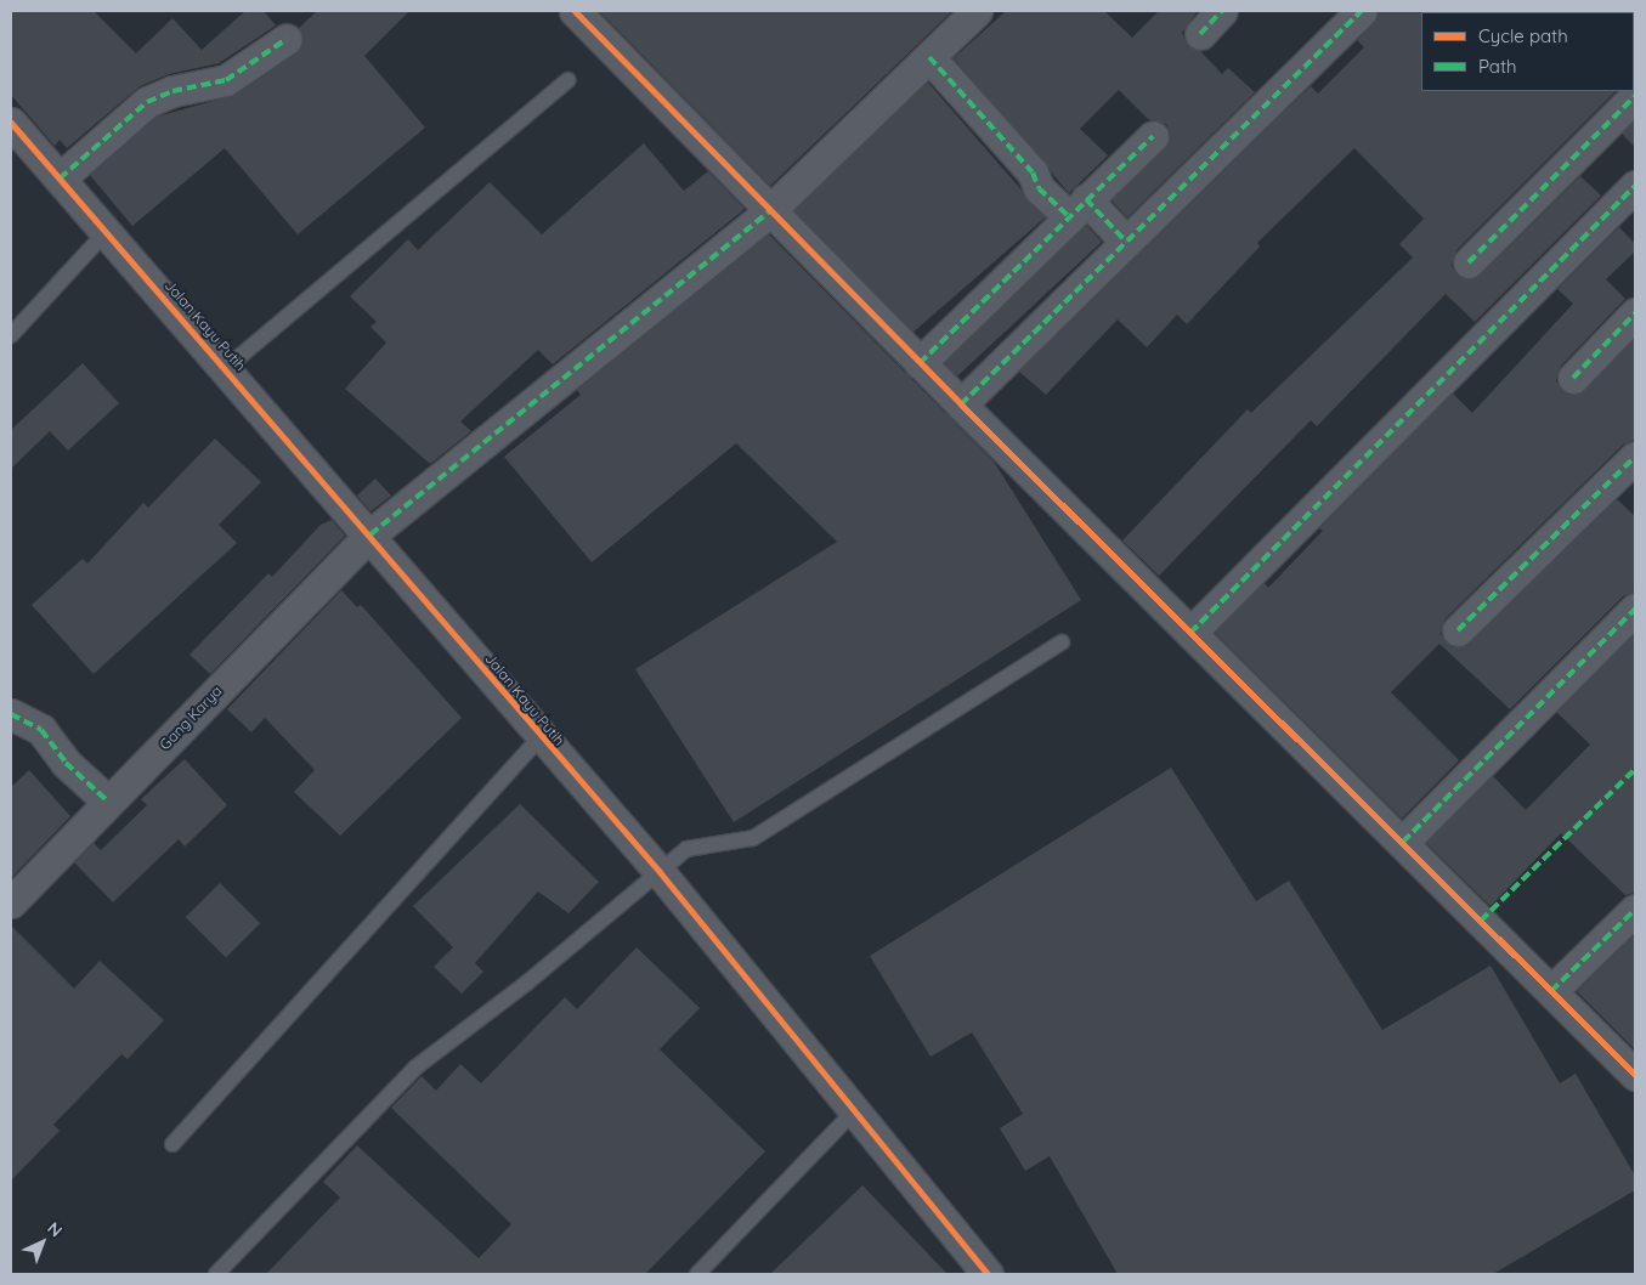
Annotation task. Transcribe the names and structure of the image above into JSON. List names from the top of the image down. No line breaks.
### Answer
{"streets":{"street":["Jalan Kayu Putih","Gang Karya"]},"crossings":[["Jalan Kayu Putih","Gang Karya"]],"legend":["Cycle path","Path"],"north":"top right"}
